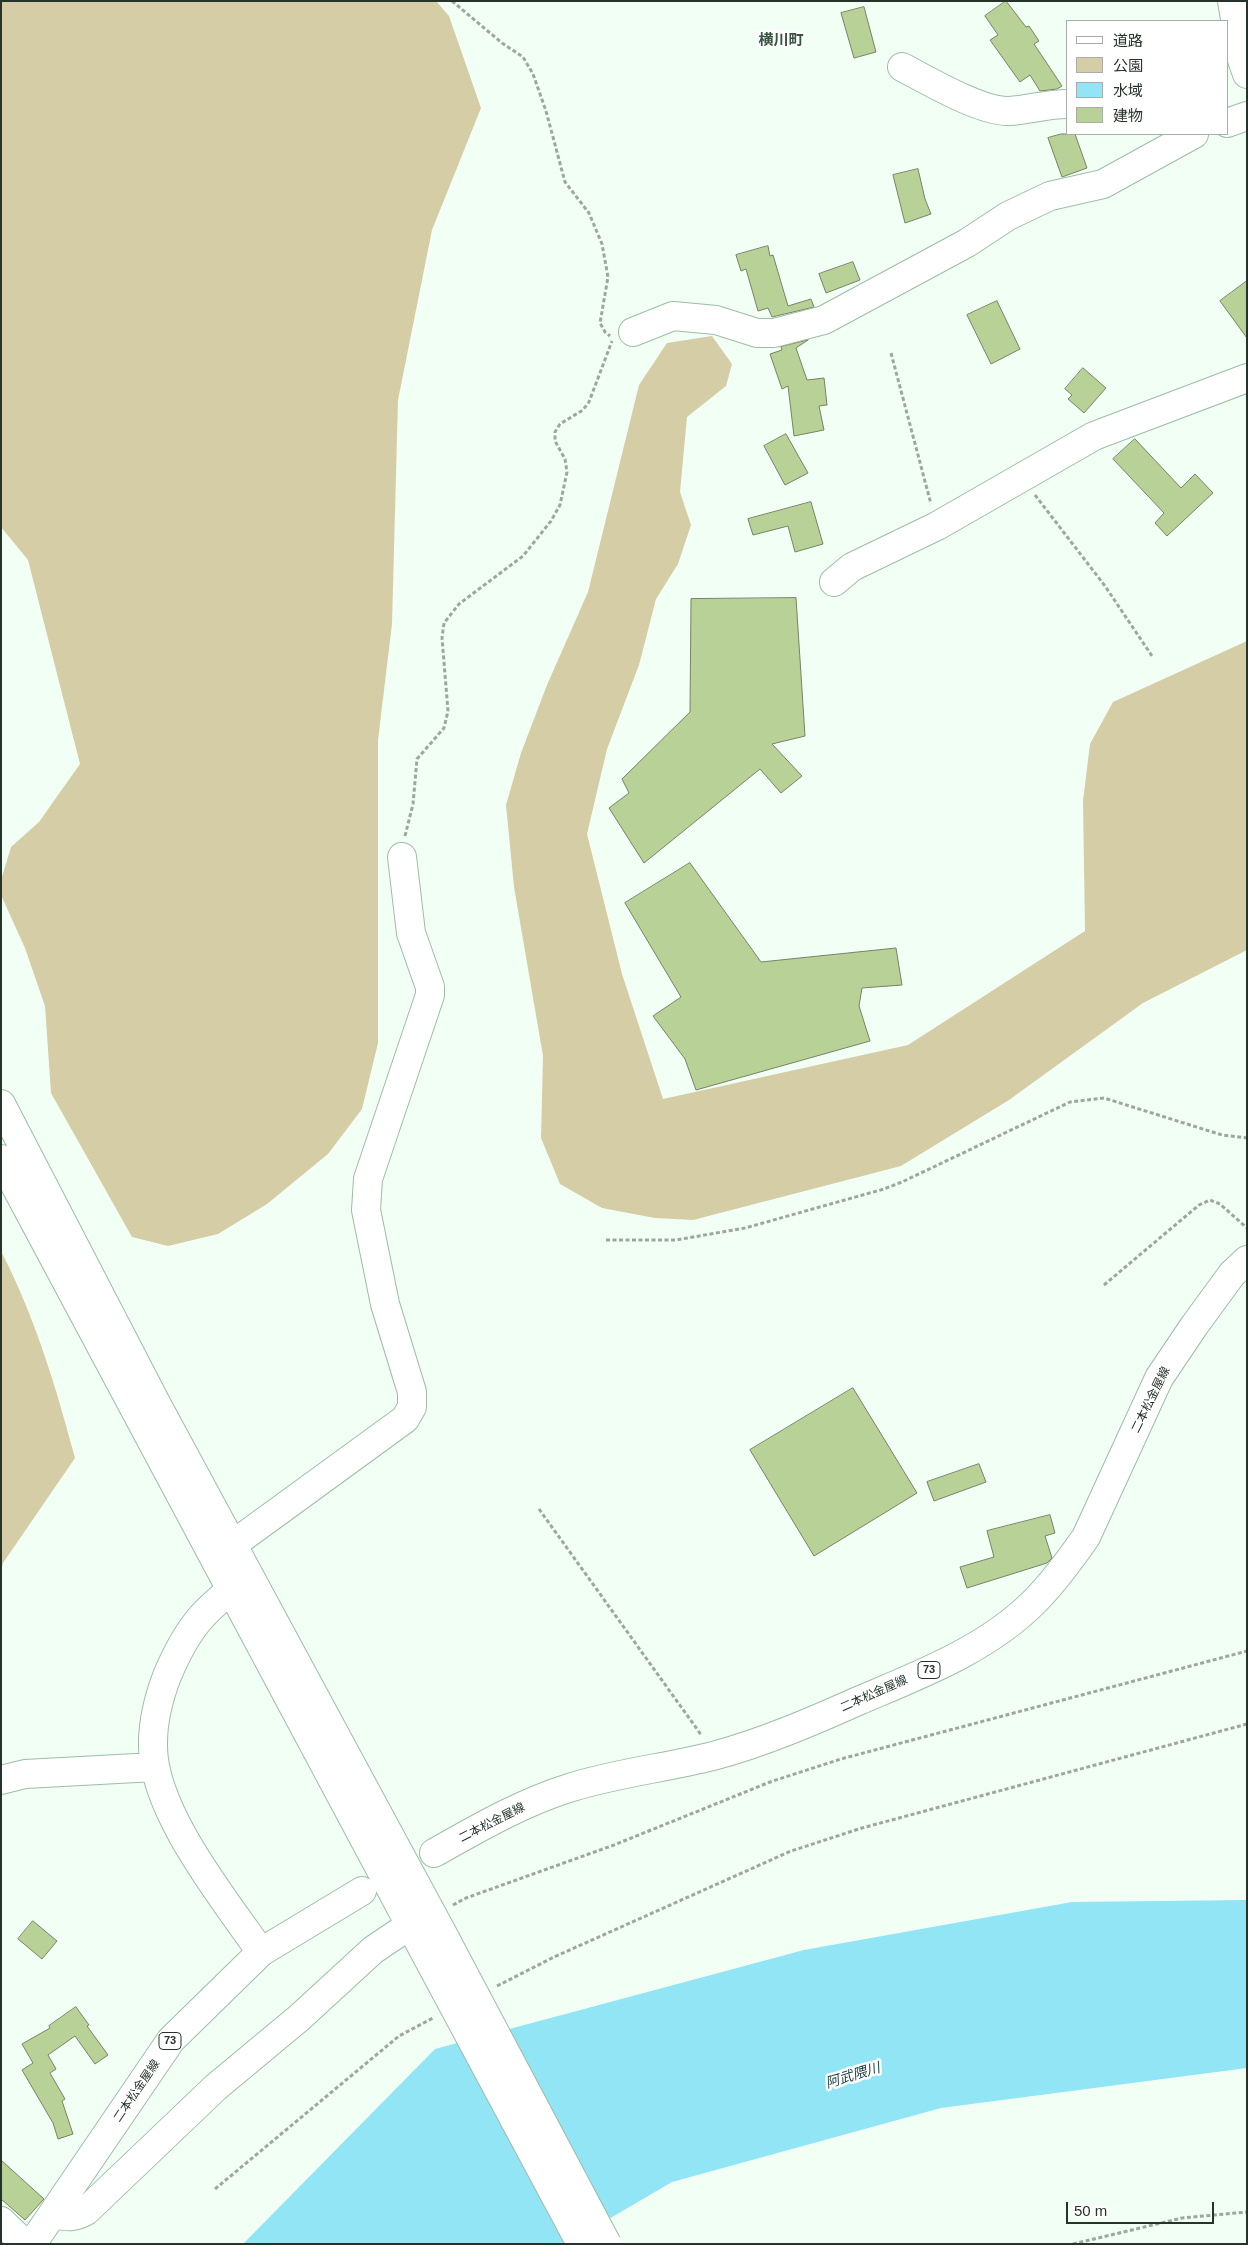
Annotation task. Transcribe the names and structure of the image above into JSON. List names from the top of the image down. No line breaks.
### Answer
{"streets":{"street":["二本松金屋線","73"]},"districts":["横川町"],"water":["阿武隈川"],"legend":["道路","公園","水域","建物"],"scale_bar":"50 m"}
